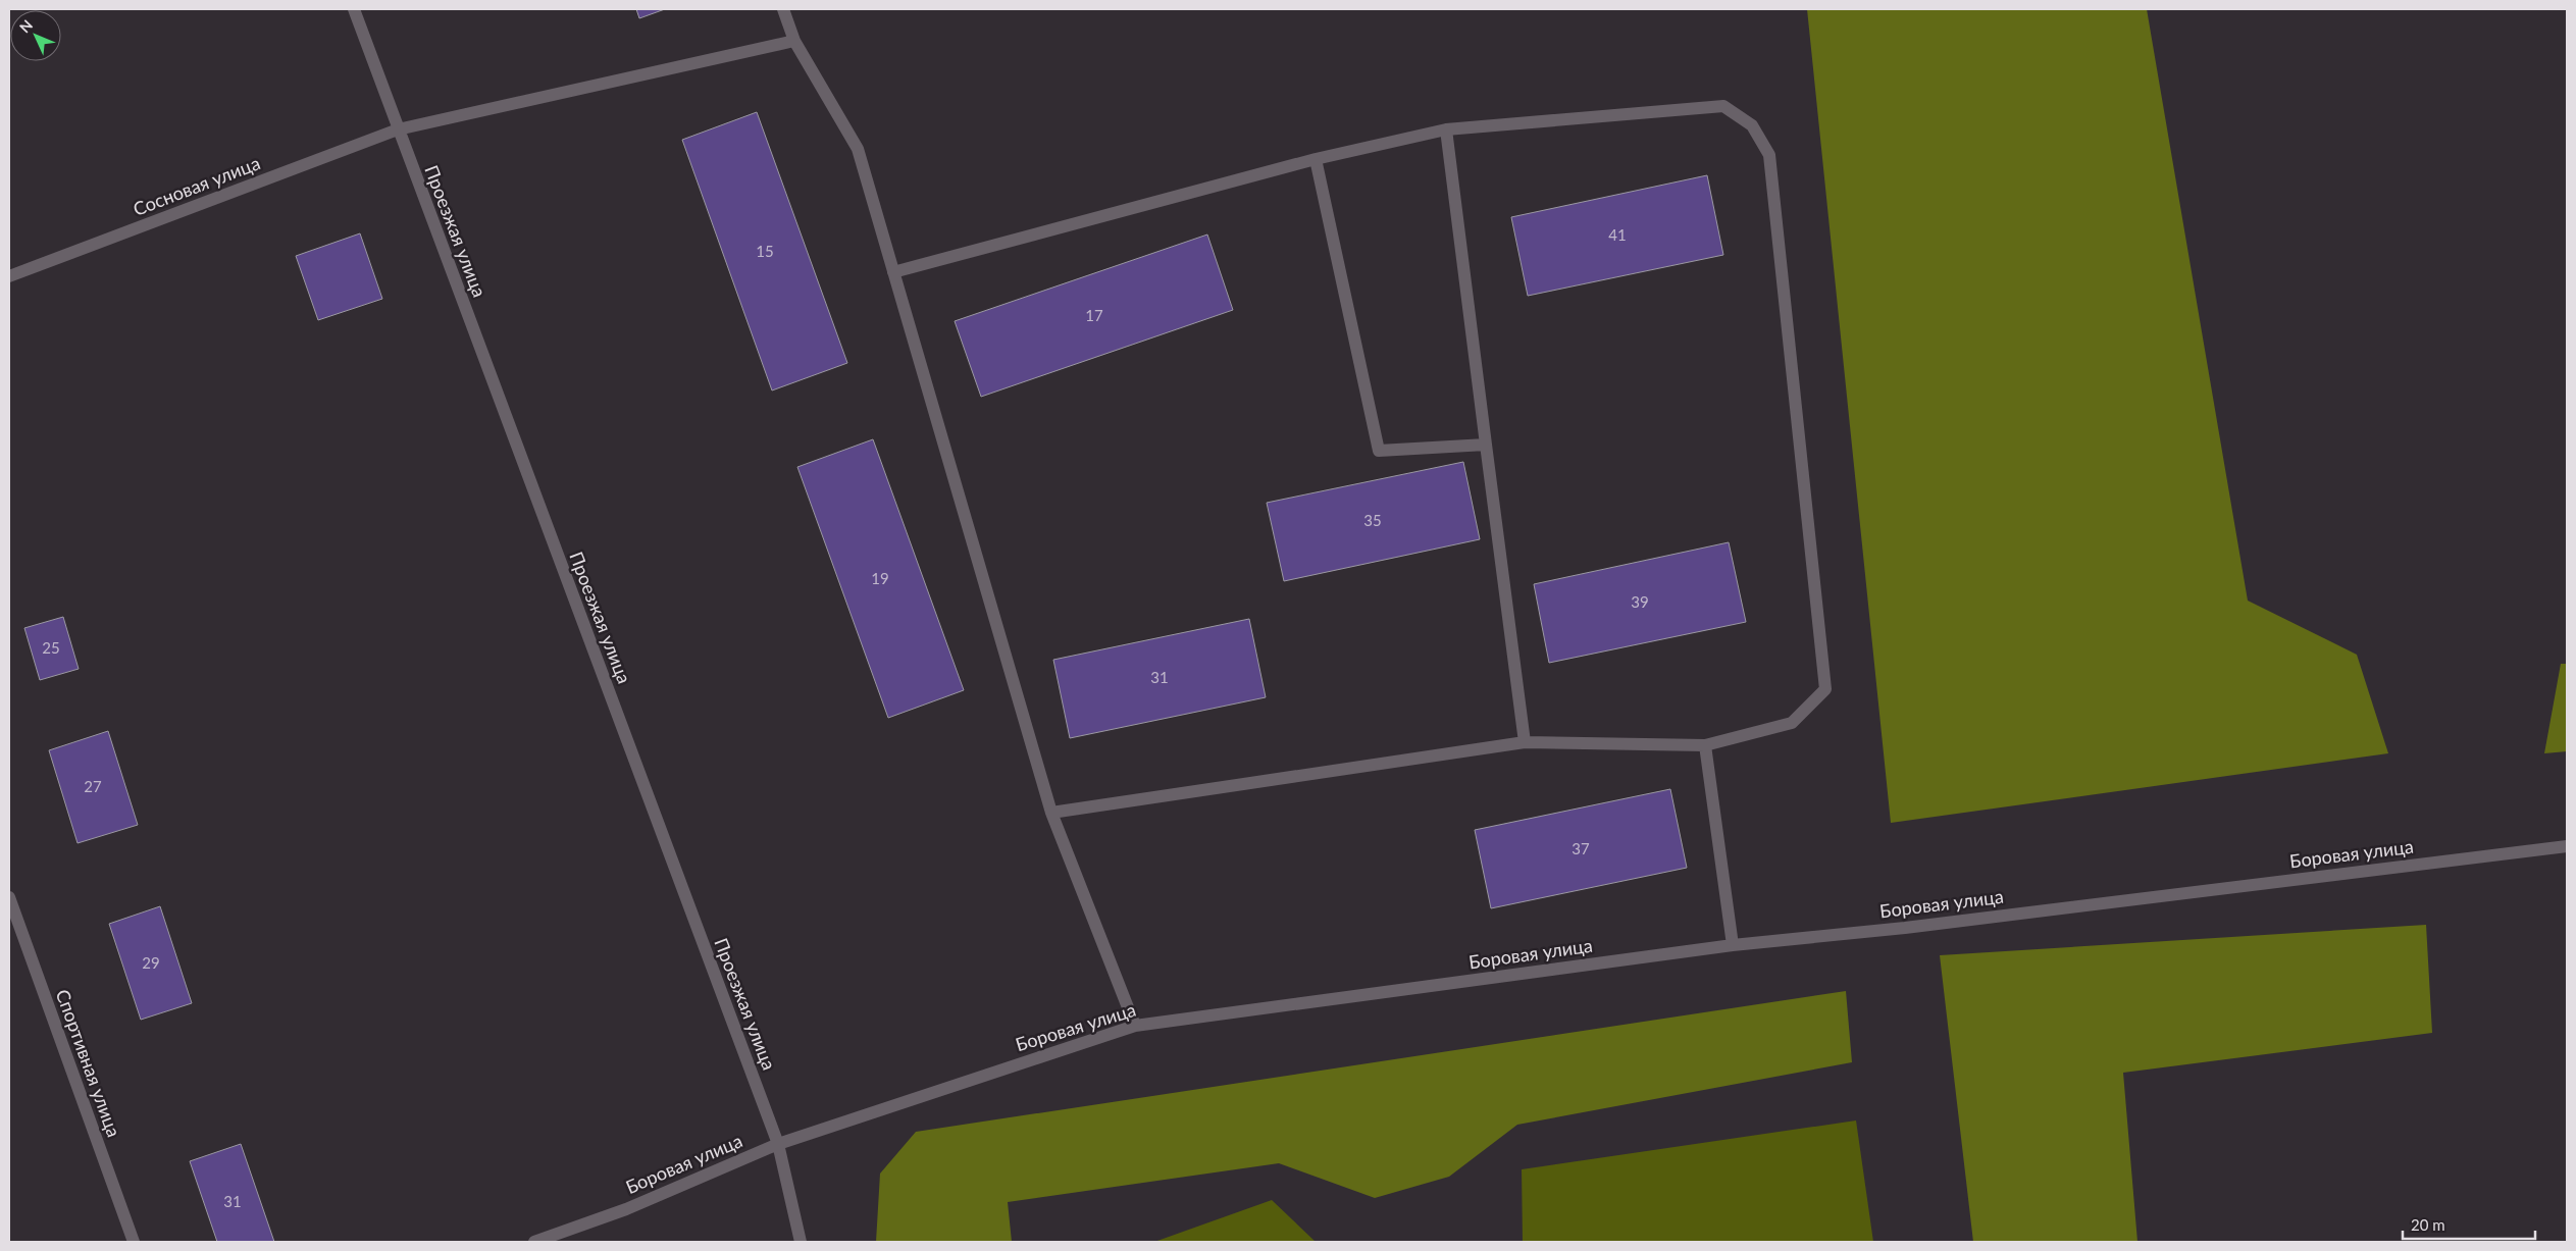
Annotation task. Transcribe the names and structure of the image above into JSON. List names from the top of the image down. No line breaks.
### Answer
{"streets":{"street":["Сосновая улица","Проезжая улица","Боровая улица","Спортивная улица"]},"crossings":[["Сосновая улица","Проезжая улица"],["Проезжая улица","Боровая улица"]],"house_numbers":["41","15","17","35","19","39","25","31","27","37","29","31"],"scale_bar":"20 m","north":"top left"}
